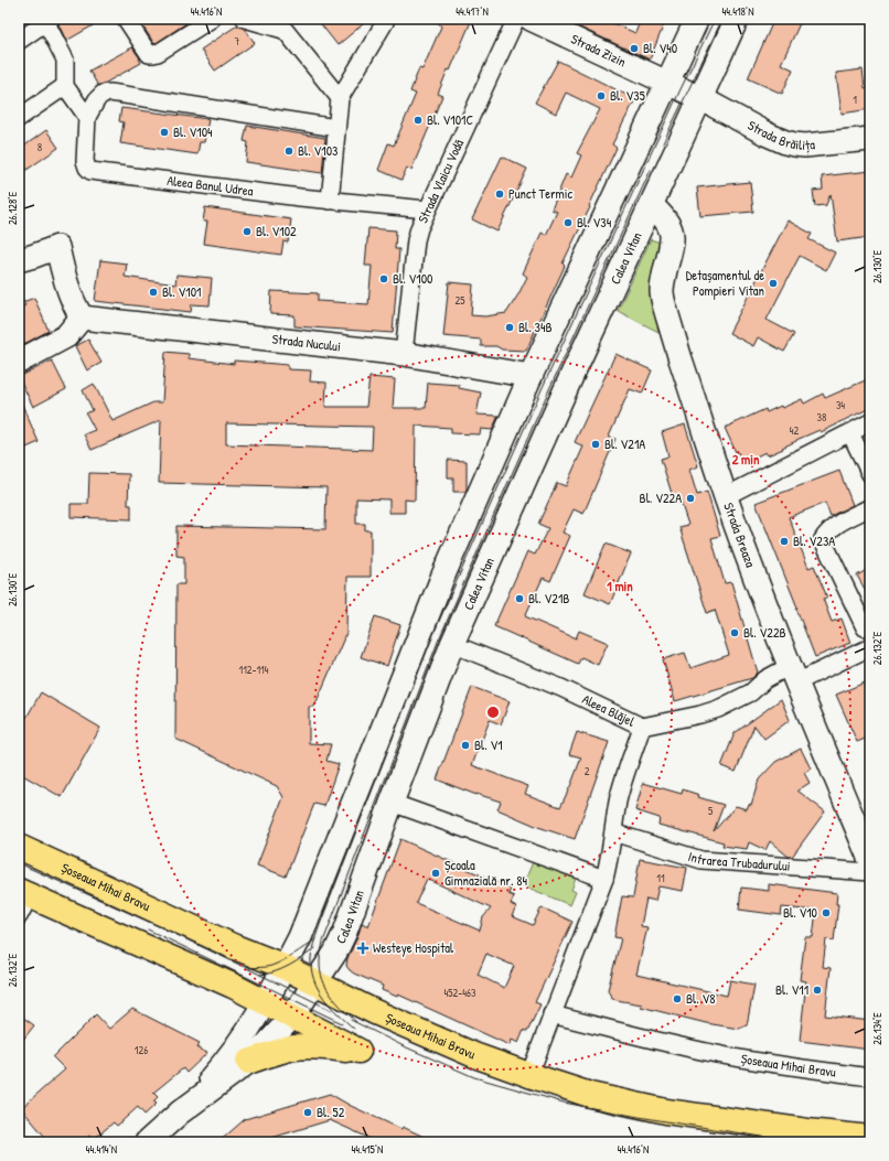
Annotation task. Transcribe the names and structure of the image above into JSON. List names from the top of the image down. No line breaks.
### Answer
{"streets":{"main road":["Strada Zizin","Strada Brăilița","Calea Vitan","Strada Nucului","Strada Breaza","Șoseaua Mihai Bravu"],"street":["Strada Vlaicu Vodă","Aleea Banul Udrea","Aleea Blăjel","Intrarea Trubadurului"]},"crossings":[["Strada Zizin","Strada Brăilița"],["Strada Zizin","Calea Vitan"],["Strada Brăilița","Calea Vitan"],["Strada Vlaicu Vodă","Aleea Banul Udrea"],["Strada Vlaicu Vodă","Strada Nucului"],["Calea Vitan","Strada Nucului"],["Calea Vitan","Strada Breaza"],["Calea Vitan","Aleea Blăjel"],["Calea Vitan","Șoseaua Mihai Bravu"],["Aleea Blăjel","Intrarea Trubadurului"],["Aleea Blăjel","Șoseaua Mihai Bravu"]],"places":{"other":["Bl. V40","Bl. V35","Bl. V101C","Bl. V104","Bl. V103","Punct Termic","Bl. V34","Bl. V102","Bl. V100","Detașamentul de Pompieri Vitan","Bl. V101","Bl. 34B","Bl. V21A","Bl. V22A","Bl. V23A","Bl. V21B","Bl. V22B","Bl. V1","Școala Gimnazială nr. 84","Bl. V10","Bl. V11","Bl. V8","Bl. 52"],"health":["Westeye Hospital"]},"house_numbers":["7","1","8","25","34","38","42","112-114","2","5","11","452-463","126"],"coordinates":["44.416°N","44.417°N","44.418°N","26.128°E","26.130°E","26.132°E","26.134°E","44.414°N","44.415°N"],"rings":["2 min","1 min"]}
